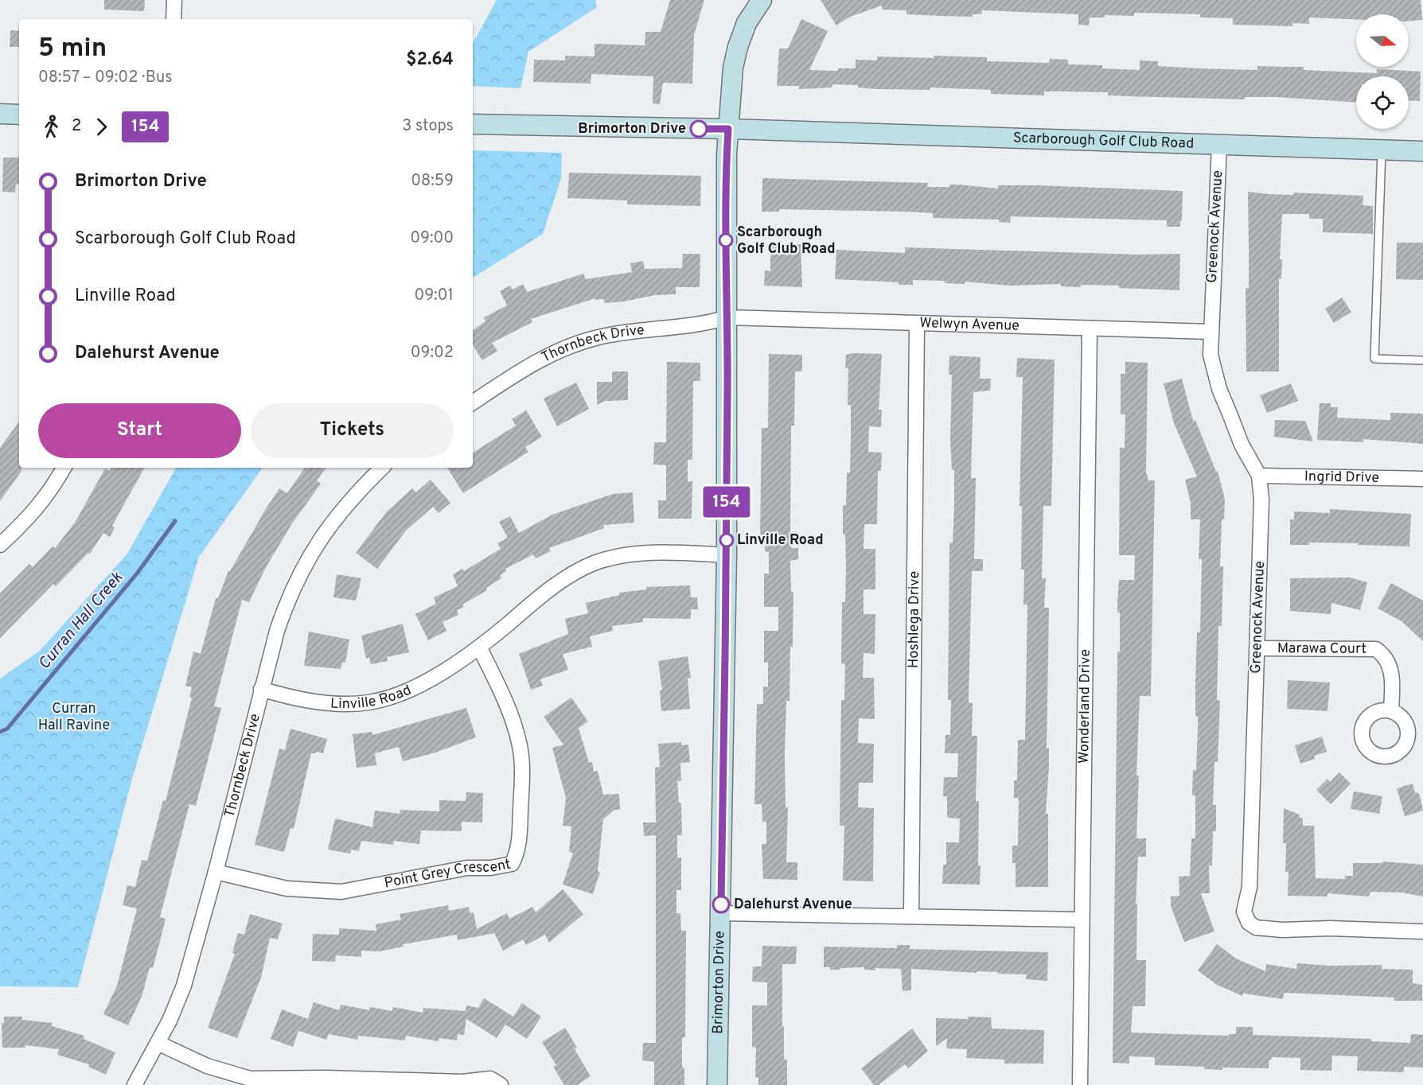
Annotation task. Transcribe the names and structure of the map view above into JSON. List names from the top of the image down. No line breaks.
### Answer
{"streets":{"street":["Scarborough Golf Club Road","Greenock Avenue","Welwyn Avenue","Thornbeck Drive","Ingrid Drive","Hoshlega Drive","Marawa Court","Linville Road","Wonderland Drive","Point Grey Crescent","Brimorton Drive"]},"crossings":[["Scarborough Golf Club Road","Greenock Avenue"],["Scarborough Golf Club Road","Brimorton Drive"],["Greenock Avenue","Welwyn Avenue"],["Greenock Avenue","Ingrid Drive"],["Greenock Avenue","Marawa Court"],["Welwyn Avenue","Thornbeck Drive"],["Welwyn Avenue","Hoshlega Drive"],["Welwyn Avenue","Wonderland Drive"],["Welwyn Avenue","Brimorton Drive"],["Thornbeck Drive","Linville Road"],["Thornbeck Drive","Point Grey Crescent"],["Thornbeck Drive","Brimorton Drive"],["Linville Road","Point Grey Crescent"],["Linville Road","Brimorton Drive"]],"water":["Curran Hall Creek"],"parks":["Curran Hall Ravine"],"places":["Brimorton Drive","Scarborough Golf Club Road","Linville Road","Dalehurst Avenue"],"lines":["bus line 154"],"north":"right","page":{"on_map":"154","heading":["5 min","08:57 – 09:02 · Bus","$2.64"],"legs":["2","154","3 stops"],"list":[{"name":"Brimorton Drive","value":"08:59"},{"name":"Scarborough Golf Club Road","value":"09:00"},{"name":"Linville Road","value":"09:01"},{"name":"Dalehurst Avenue","value":"09:02"}],"buttons":["Start","Tickets"]}}
